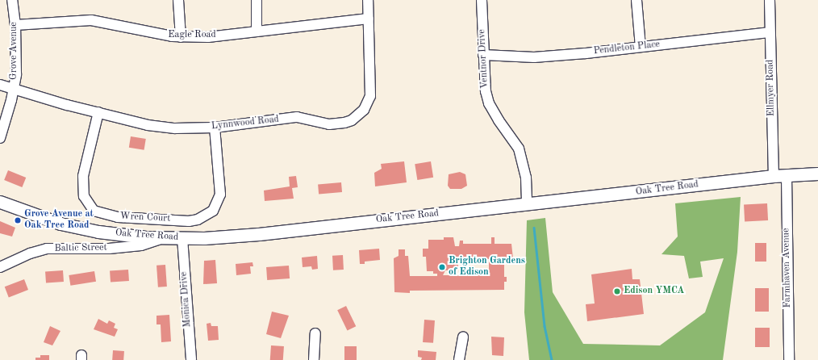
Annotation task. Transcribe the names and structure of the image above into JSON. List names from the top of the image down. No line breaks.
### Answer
{"streets":{"main road":["Oak Tree Road"],"street":["Eagle Road","Pendleton Place","Grove Avenue","Ventnor Drive","Ellmyer Road","Lynnwood Road","Wren Court","Baltic Street","Farmhaven Avenue","Monica Drive"]},"crossings":[["Eagle Road","Grove Avenue"],["Eagle Road","Lynnwood Road"],["Pendleton Place","Ventnor Drive"],["Pendleton Place","Ellmyer Road"],["Grove Avenue","Lynnwood Road"],["Ventnor Drive","Oak Tree Road"],["Ellmyer Road","Oak Tree Road"],["Lynnwood Road","Wren Court"],["Oak Tree Road","Baltic Street"],["Oak Tree Road","Farmhaven Avenue"],["Oak Tree Road","Monica Drive"]],"places":["Grove Avenue at Oak Tree Road","Brighton Gardens of Edison","Edison YMCA"]}
